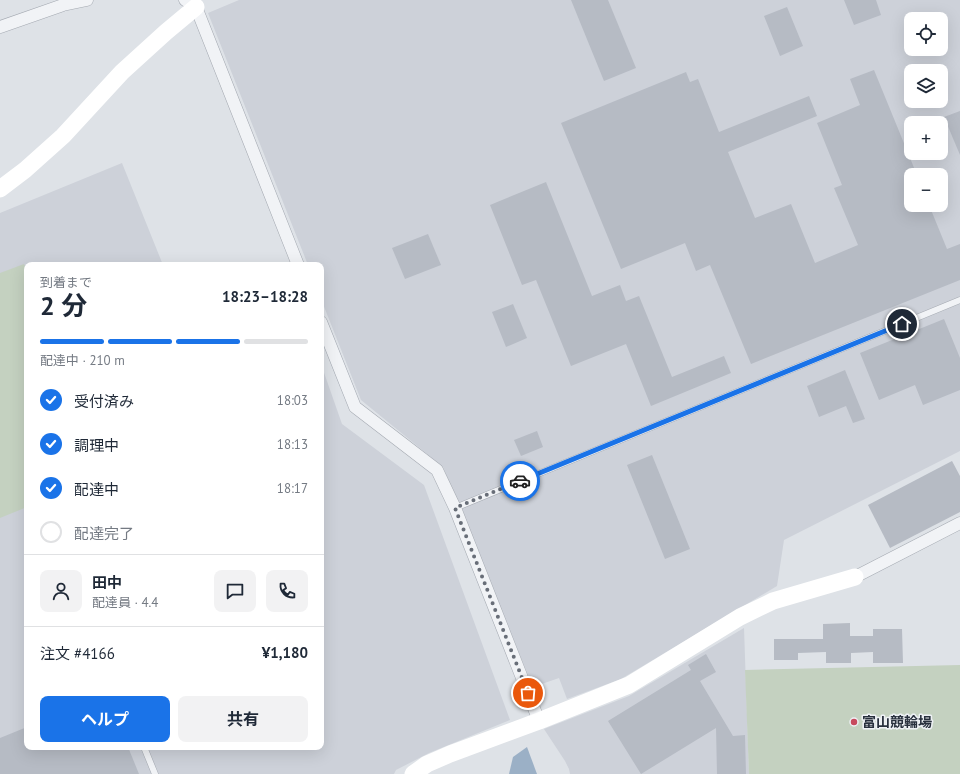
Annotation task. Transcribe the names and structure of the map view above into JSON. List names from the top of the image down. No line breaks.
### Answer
{"places":["富山競輪場"],"page":{"map_buttons":["+","−"],"heading":["2 分","到着まで","18:23–18:28"],"panel":["田中","配達員 · 4.4","注文 #4166","¥1,180"],"bar":"配達中 · 210 m","list":[["受付済み","18:03"],["調理中","18:13"],["配達中","18:17"],"配達完了"],"buttons":["ヘルプ","共有"]}}
